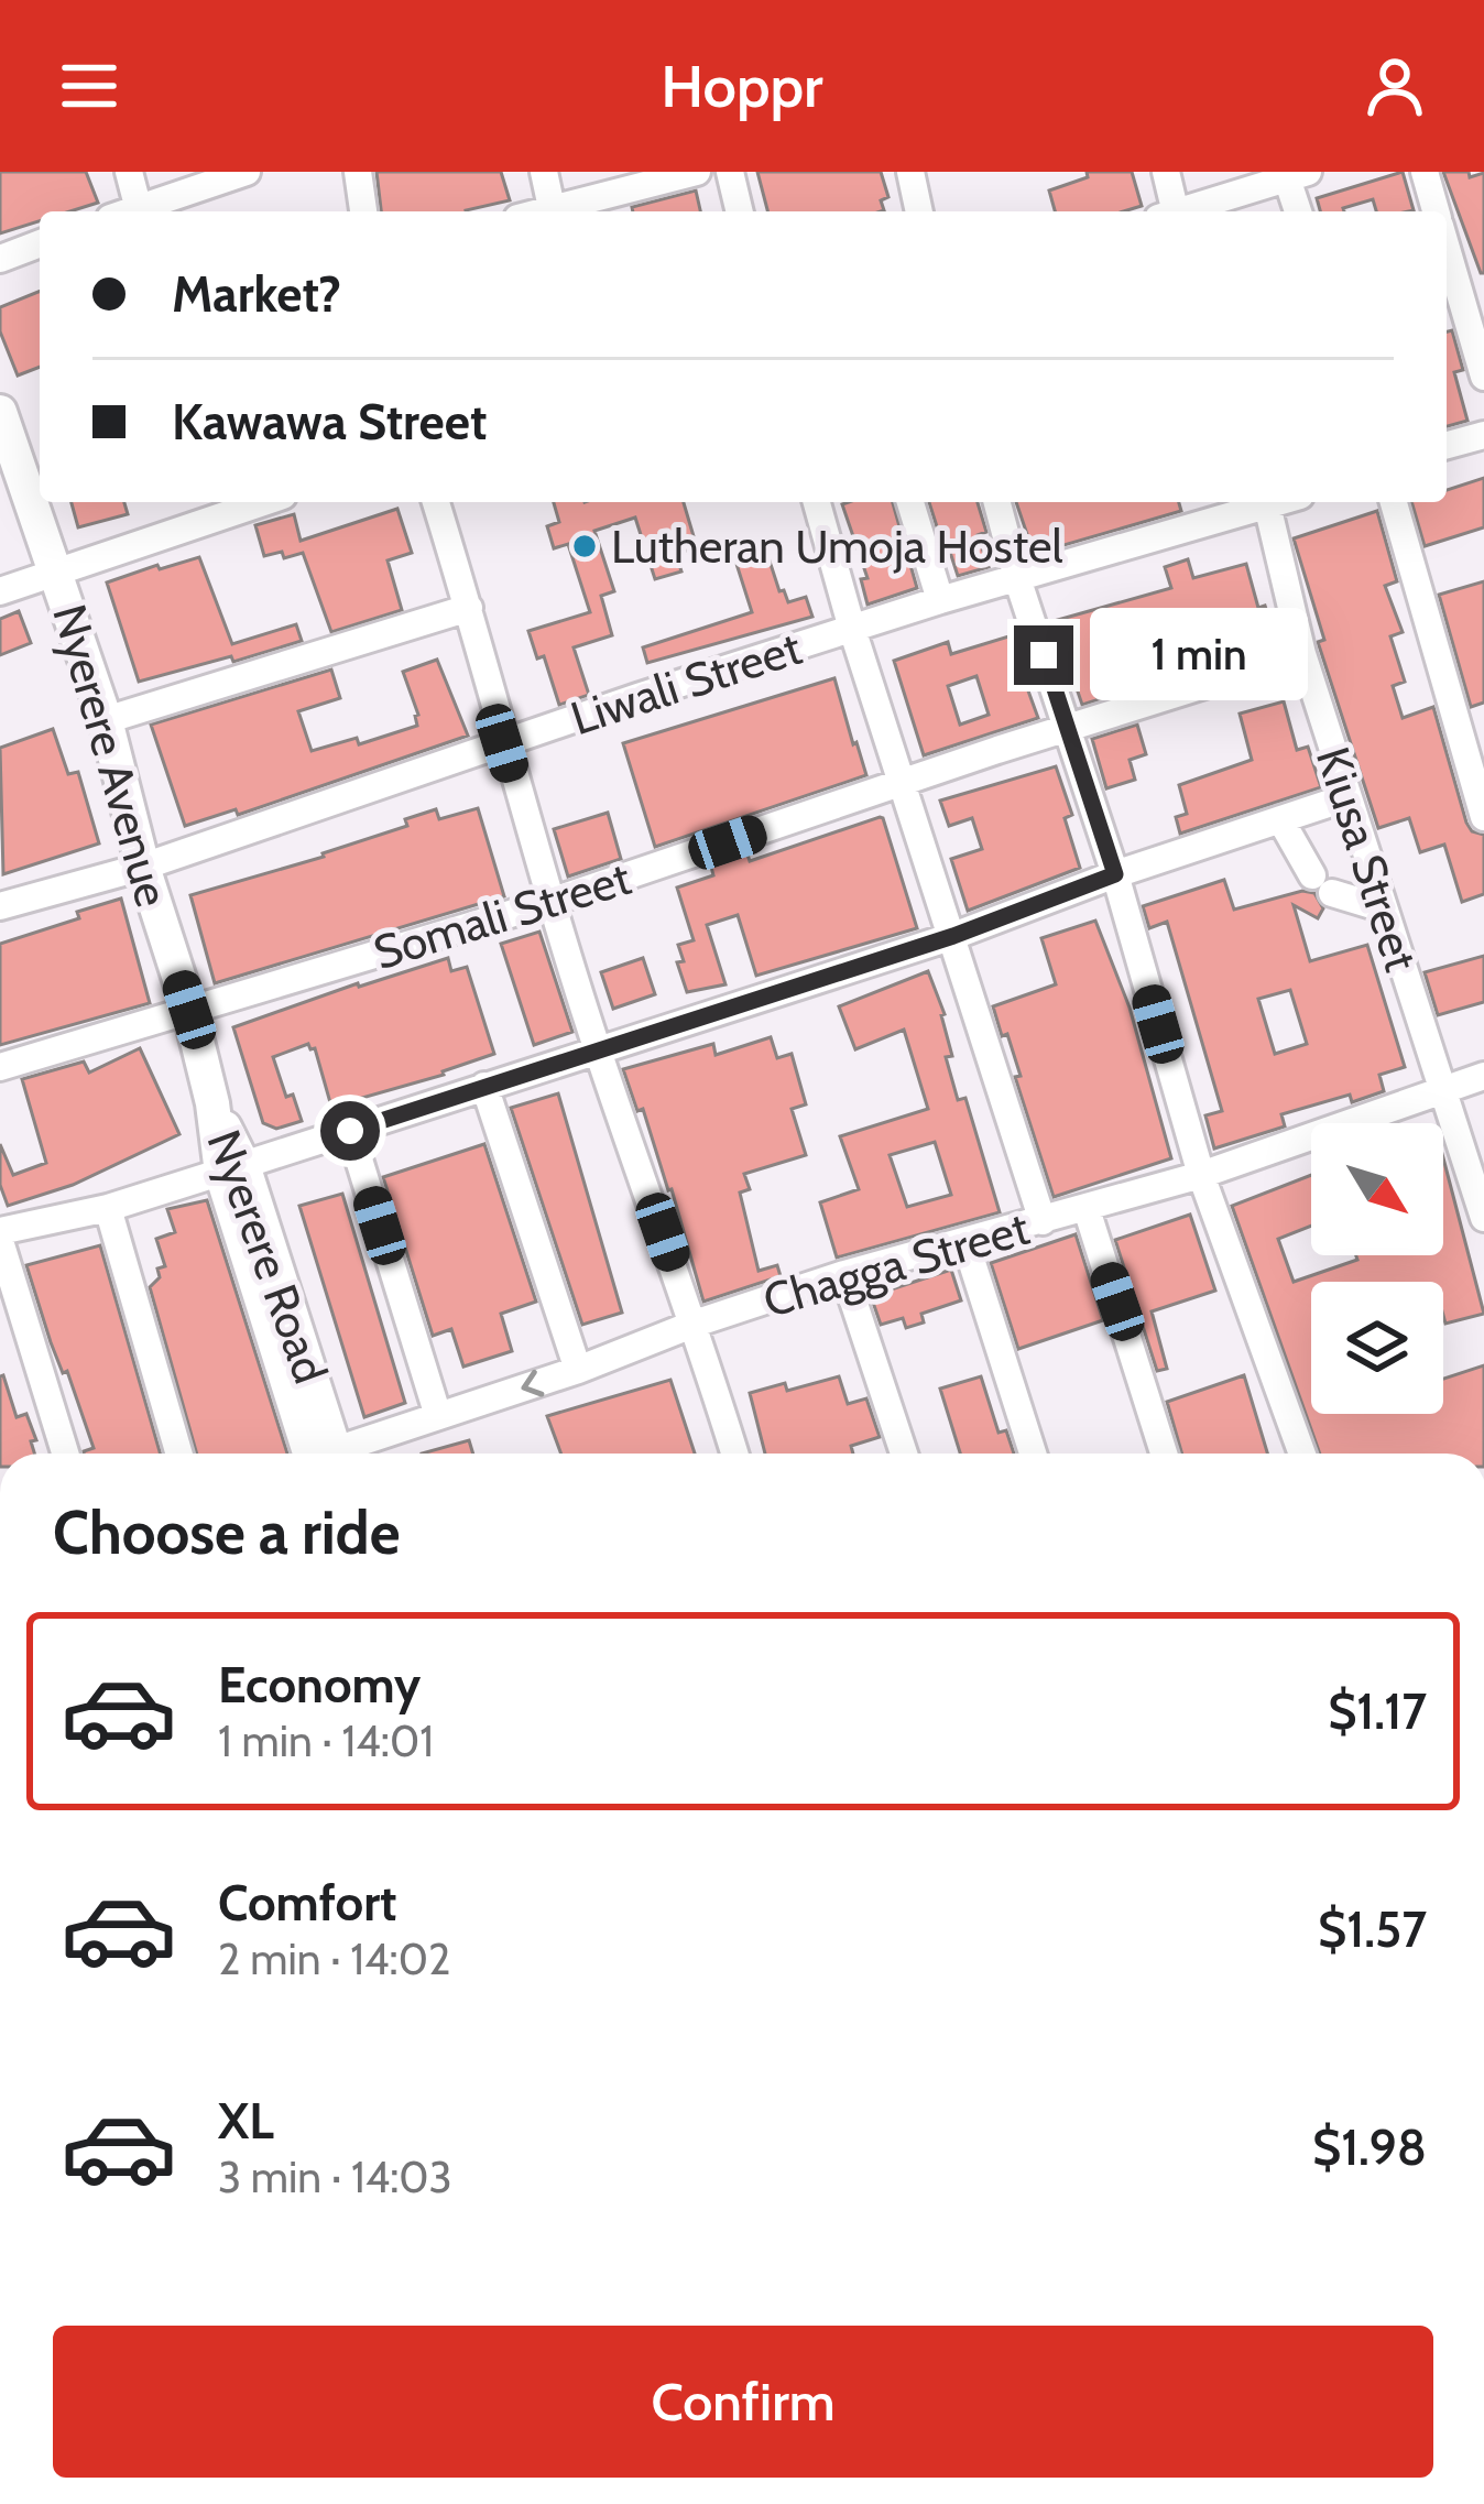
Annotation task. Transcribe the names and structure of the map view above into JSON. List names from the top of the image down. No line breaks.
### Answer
{"streets":{"main road":["Nyerere Avenue","Nyerere Road"],"street":["Liwali Street","Kiusa Street","Somali Street","Chagga Street"]},"crossings":[["Liwali Street","Nyerere Avenue"],["Liwali Street","Kiusa Street"],["Nyerere Avenue","Somali Street"],["Nyerere Avenue","Nyerere Road"],["Kiusa Street","Somali Street"],["Kiusa Street","Chagga Street"]],"places":["Lutheran Umoja Hostel"],"north":"bottom right","page":{"header":"Hoppr","banner":["Market?","Kawawa Street"],"bubble":"1 min","heading":"Choose a ride","list":[{"name":"Economy","note":"1 min · 14:01","value":"$1.17"},{"name":"Comfort","note":"2 min · 14:02","value":"$1.57"},{"name":"XL","note":"3 min · 14:03","value":"$1.98"}],"buttons":"Confirm"}}
